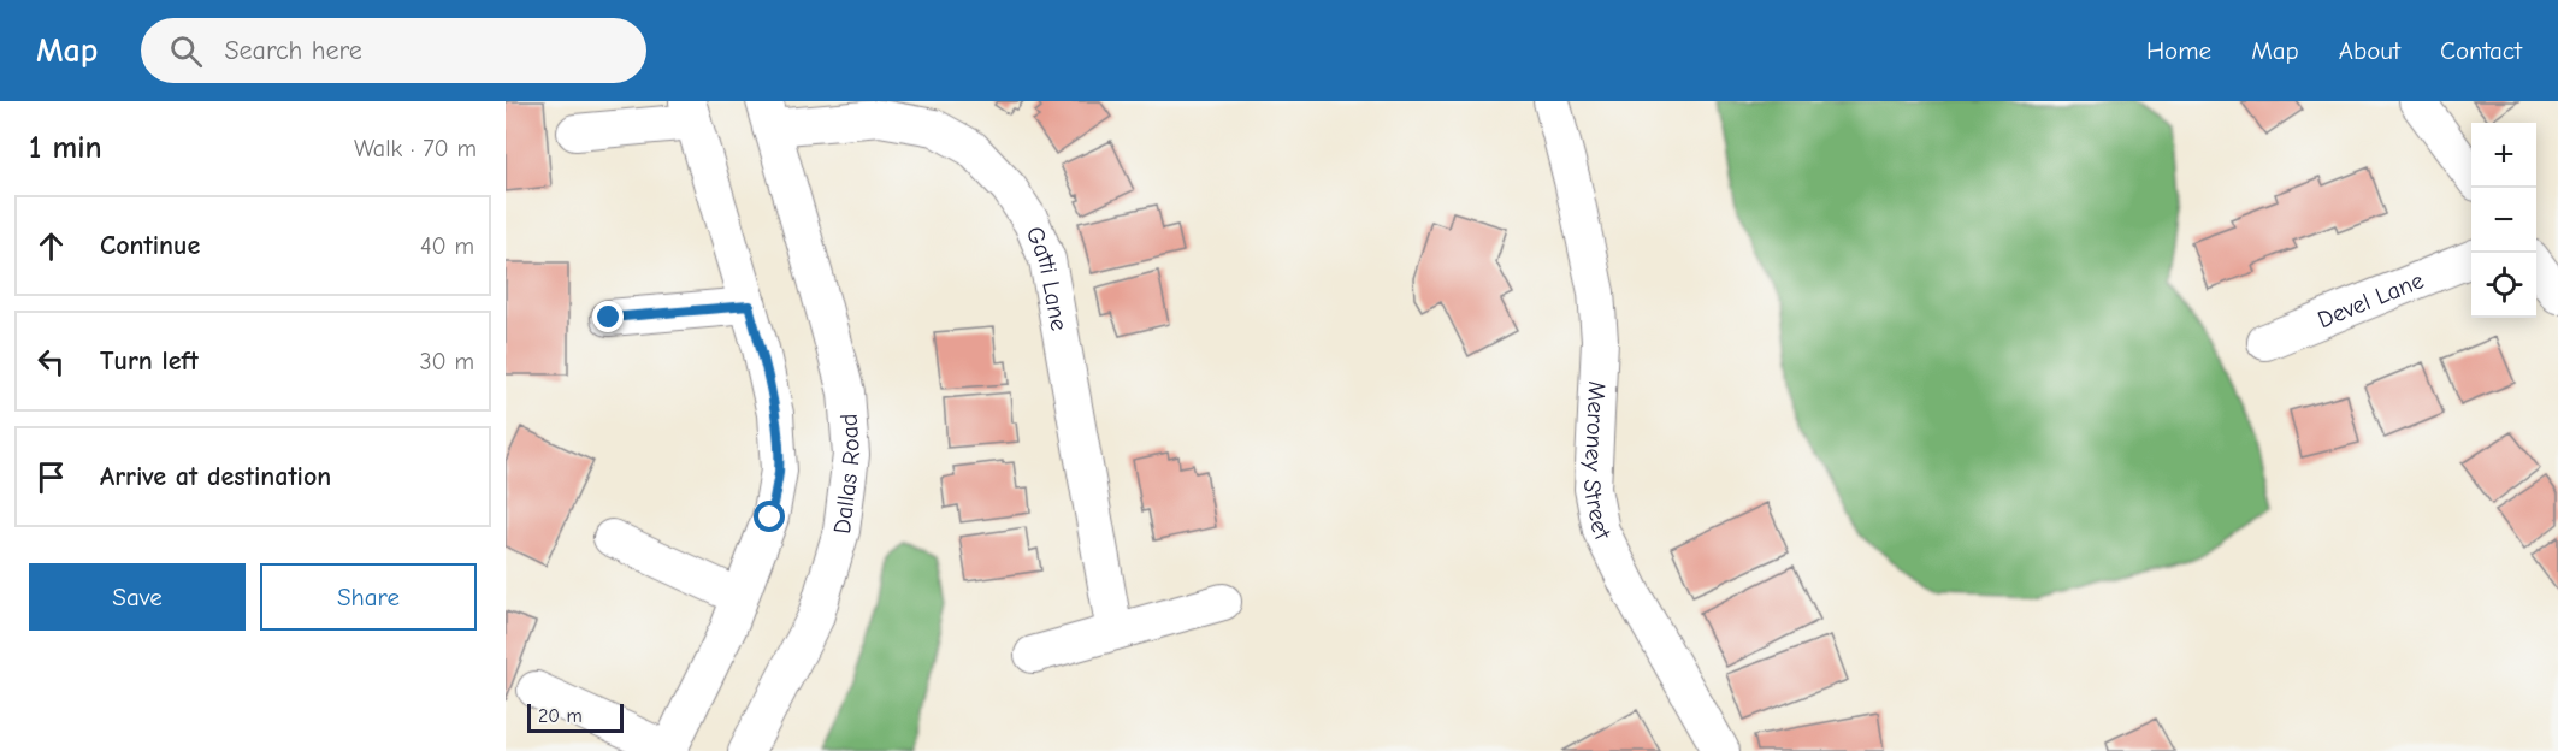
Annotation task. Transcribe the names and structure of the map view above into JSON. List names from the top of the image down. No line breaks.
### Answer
{"streets":{"street":["Gatti Lane","Devel Lane","Meroney Street","Dallas Road"]},"crossings":[["Gatti Lane","Dallas Road"]],"scale_bar":"20 m","page":{"header":"Map","search":"Search here","nav":["Home","Map","About","Contact"],"heading":["1 min","Walk · 70 m"],"map_buttons":["+","−"],"list":[["Continue","40 m"],["Turn left","30 m"],"Arrive at destination"],"buttons":["Save","Share"],"scale":"20 m"}}
